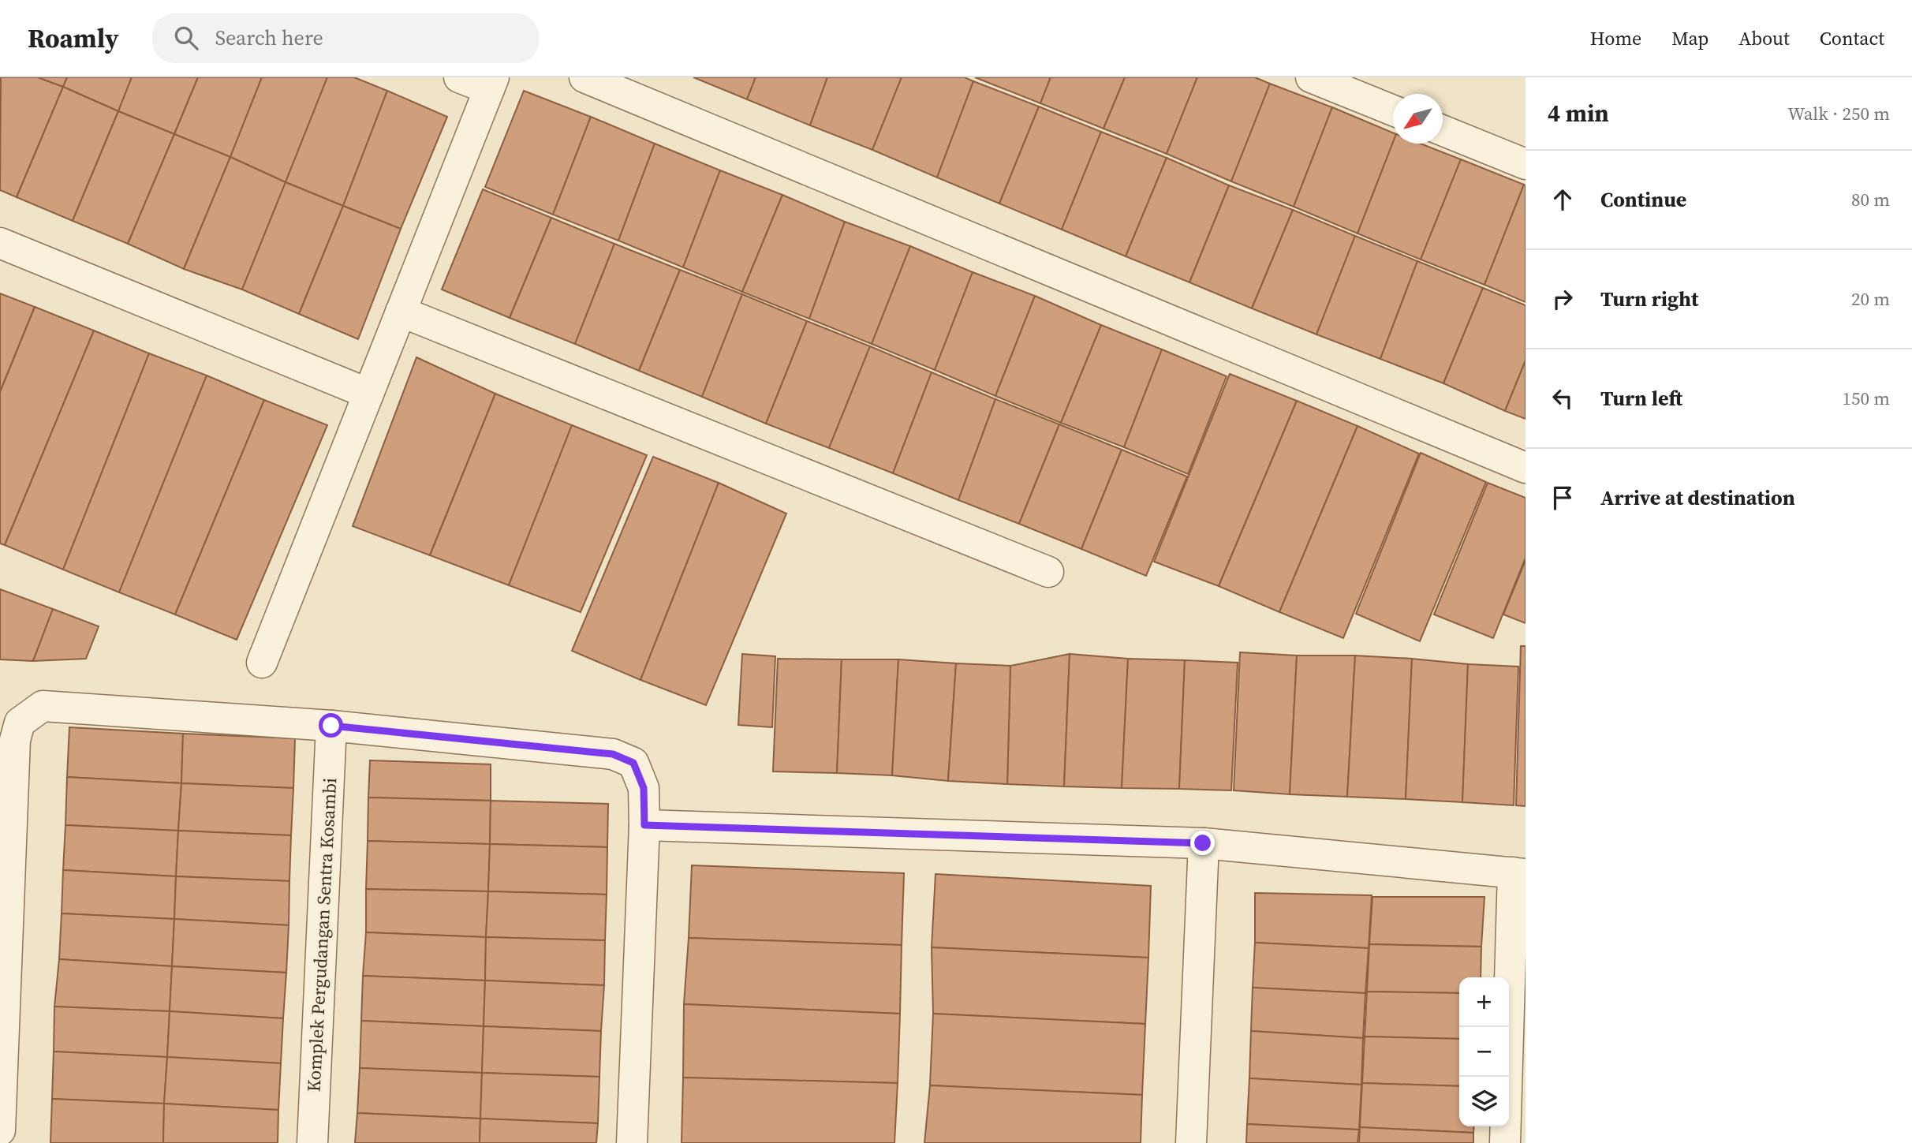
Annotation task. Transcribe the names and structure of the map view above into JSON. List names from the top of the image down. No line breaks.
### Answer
{"streets":{"lane":["Komplek Pergudangan Sentra Kosambi"]},"north":"bottom left","page":{"header":"Roamly","search":"Search here","nav":["Home","Map","About","Contact"],"heading":["4 min","Walk · 250 m"],"list":[["Continue","80 m"],["Turn right","20 m"],["Turn left","150 m"],"Arrive at destination"],"map_buttons":["+","−"]}}
